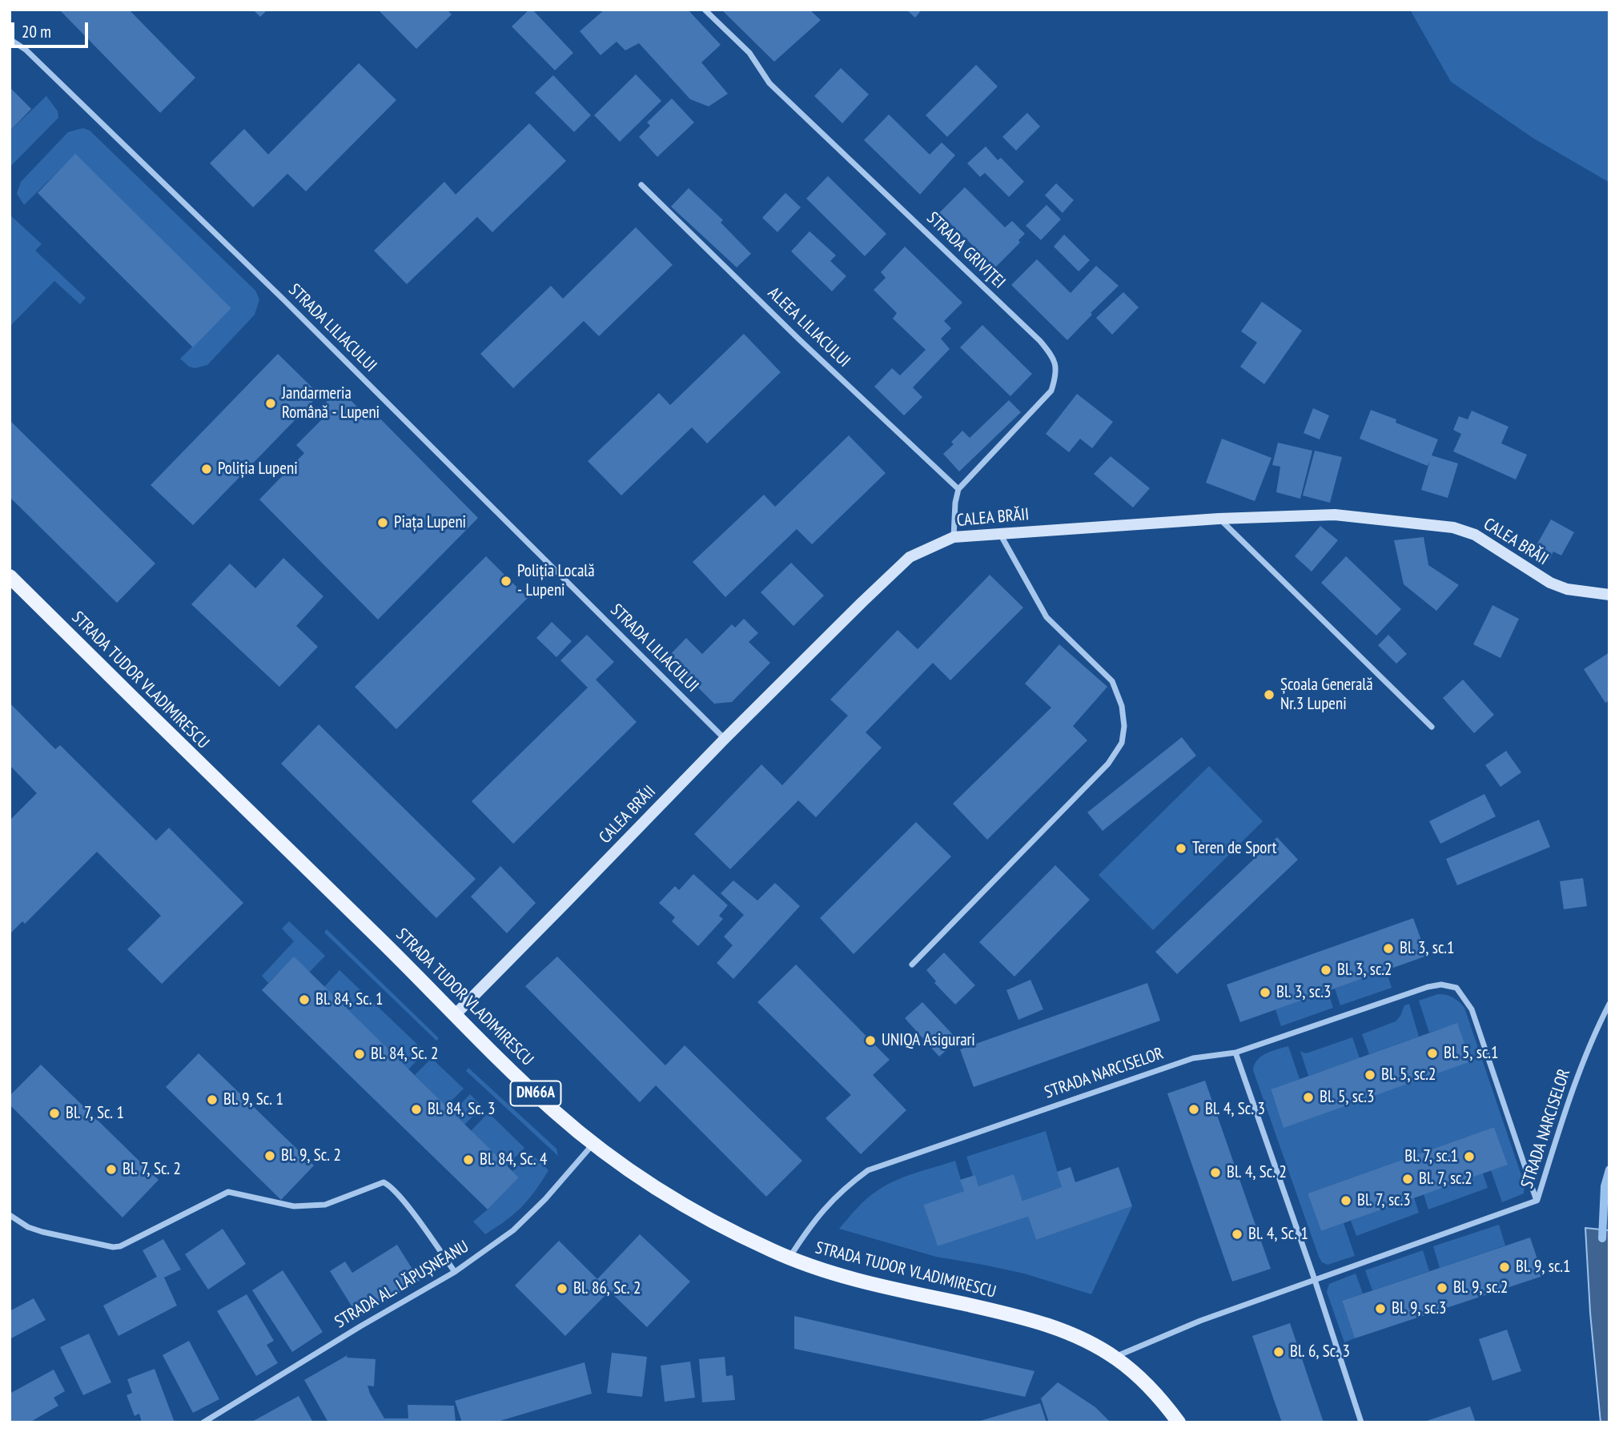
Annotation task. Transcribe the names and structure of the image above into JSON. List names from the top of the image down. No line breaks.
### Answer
{"streets":{"main road":["CALEA BRĂII","STRADA TUDOR VLADIMIRESCU","DN66A"],"street":["STRADA GRIVIŢEI","ALEEA LILIACULUI","STRADA LILIACULUI","STRADA NARCISELOR","STRADA AL. LĂPUȘNEANU"]},"crossings":[["STRADA GRIVIŢEI","ALEEA LILIACULUI"],["STRADA LILIACULUI","CALEA BRĂII"],["CALEA BRĂII","STRADA TUDOR VLADIMIRESCU"],["STRADA TUDOR VLADIMIRESCU","STRADA NARCISELOR"],["STRADA TUDOR VLADIMIRESCU","STRADA AL. LĂPUȘNEANU"]],"places":["Jandarmeria Română - Lupeni","Poliția Lupeni","Piața Lupeni","Poliția Locală - Lupeni","Școala Generală Nr.3 Lupeni","Teren de Sport","Bl. 3, sc.1","Bl. 3, sc.2","Bl. 3, sc.3","Bl. 84, Sc. 1","UNIQA Asigurari","Bl. 5, sc.1","Bl. 84, Sc. 2","Bl. 5, sc.2","Bl. 5, sc.3","Bl. 9, Sc. 1","Bl. 84, Sc. 3","Bl. 4, Sc. 3","Bl. 7, Sc. 1","Bl. 9, Sc. 2","Bl. 7, sc.1","Bl. 84, Sc. 4","Bl. 7, Sc. 2","Bl. 4, Sc. 2","Bl. 7, sc.2","Bl. 7, sc.3","Bl. 4, Sc. 1","Bl. 9, sc.1","Bl. 9, sc.2","Bl. 86, Sc. 2","Bl. 9, sc.3","Bl. 6, Sc. 3"],"scale_bar":"20 m"}
